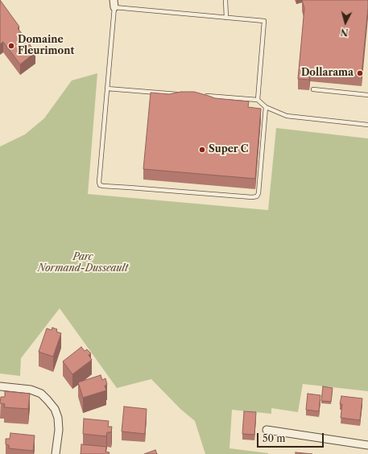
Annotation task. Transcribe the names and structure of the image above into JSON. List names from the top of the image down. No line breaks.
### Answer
{"parks":["Parc Normand-Dusseault"],"places":["Domaine Fleurimont","Dollarama","Super C"],"scale_bar":"50 m","north":"bottom"}
